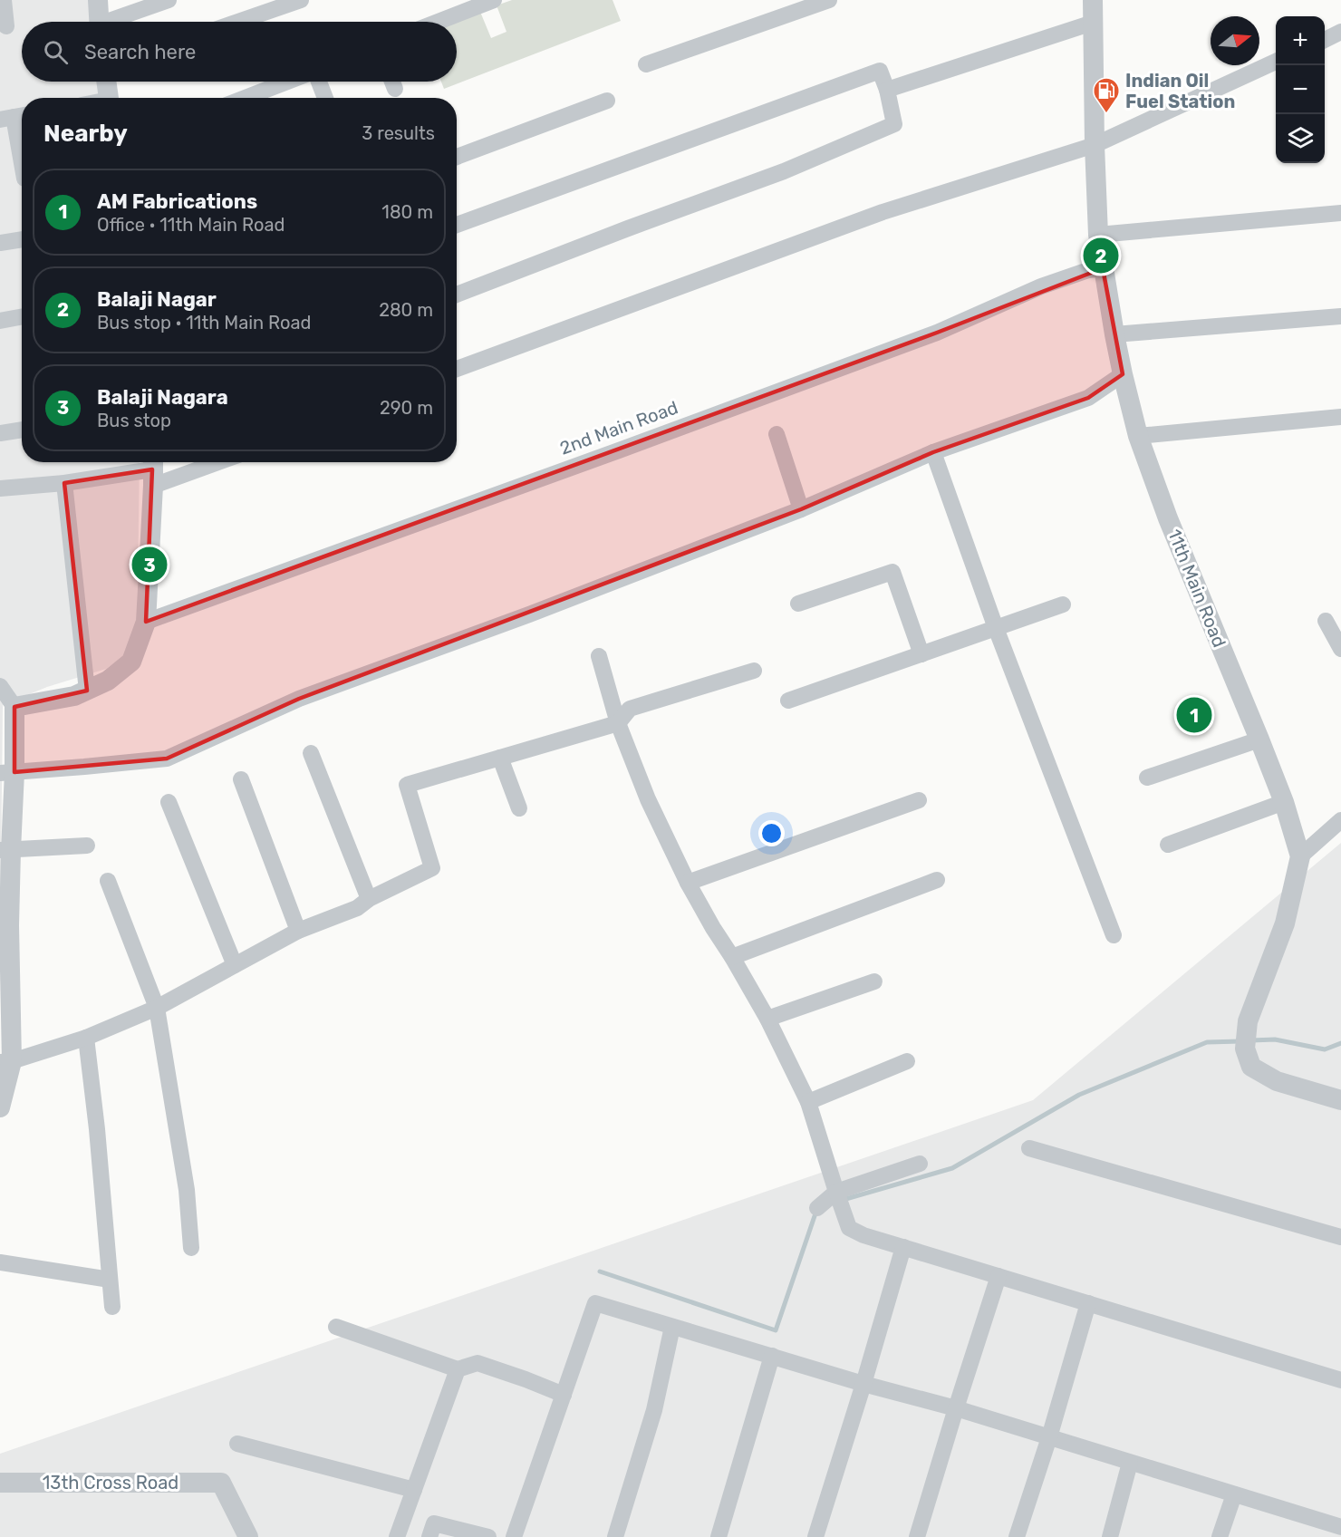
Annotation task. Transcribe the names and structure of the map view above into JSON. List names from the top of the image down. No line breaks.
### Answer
{"streets":{"street":["2nd Main Road","11th Main Road","13th Cross Road"]},"crossings":[["2nd Main Road","11th Main Road"]],"places":{"fuel station":["Indian Oil Fuel Station"]},"north":"right","page":{"map_buttons":["+","−"],"search":"Search here","heading":["Nearby","3 results"],"list":[{"mark":"1","name":"AM Fabrications","note":"Office · 11th Main Road","value":"180 m"},{"mark":"2","name":"Balaji Nagar","note":"Bus stop · 11th Main Road","value":"280 m"},{"mark":"3","name":"Balaji Nagara","note":"Bus stop","value":"290 m"}],"pins":["2","3","1"]}}
